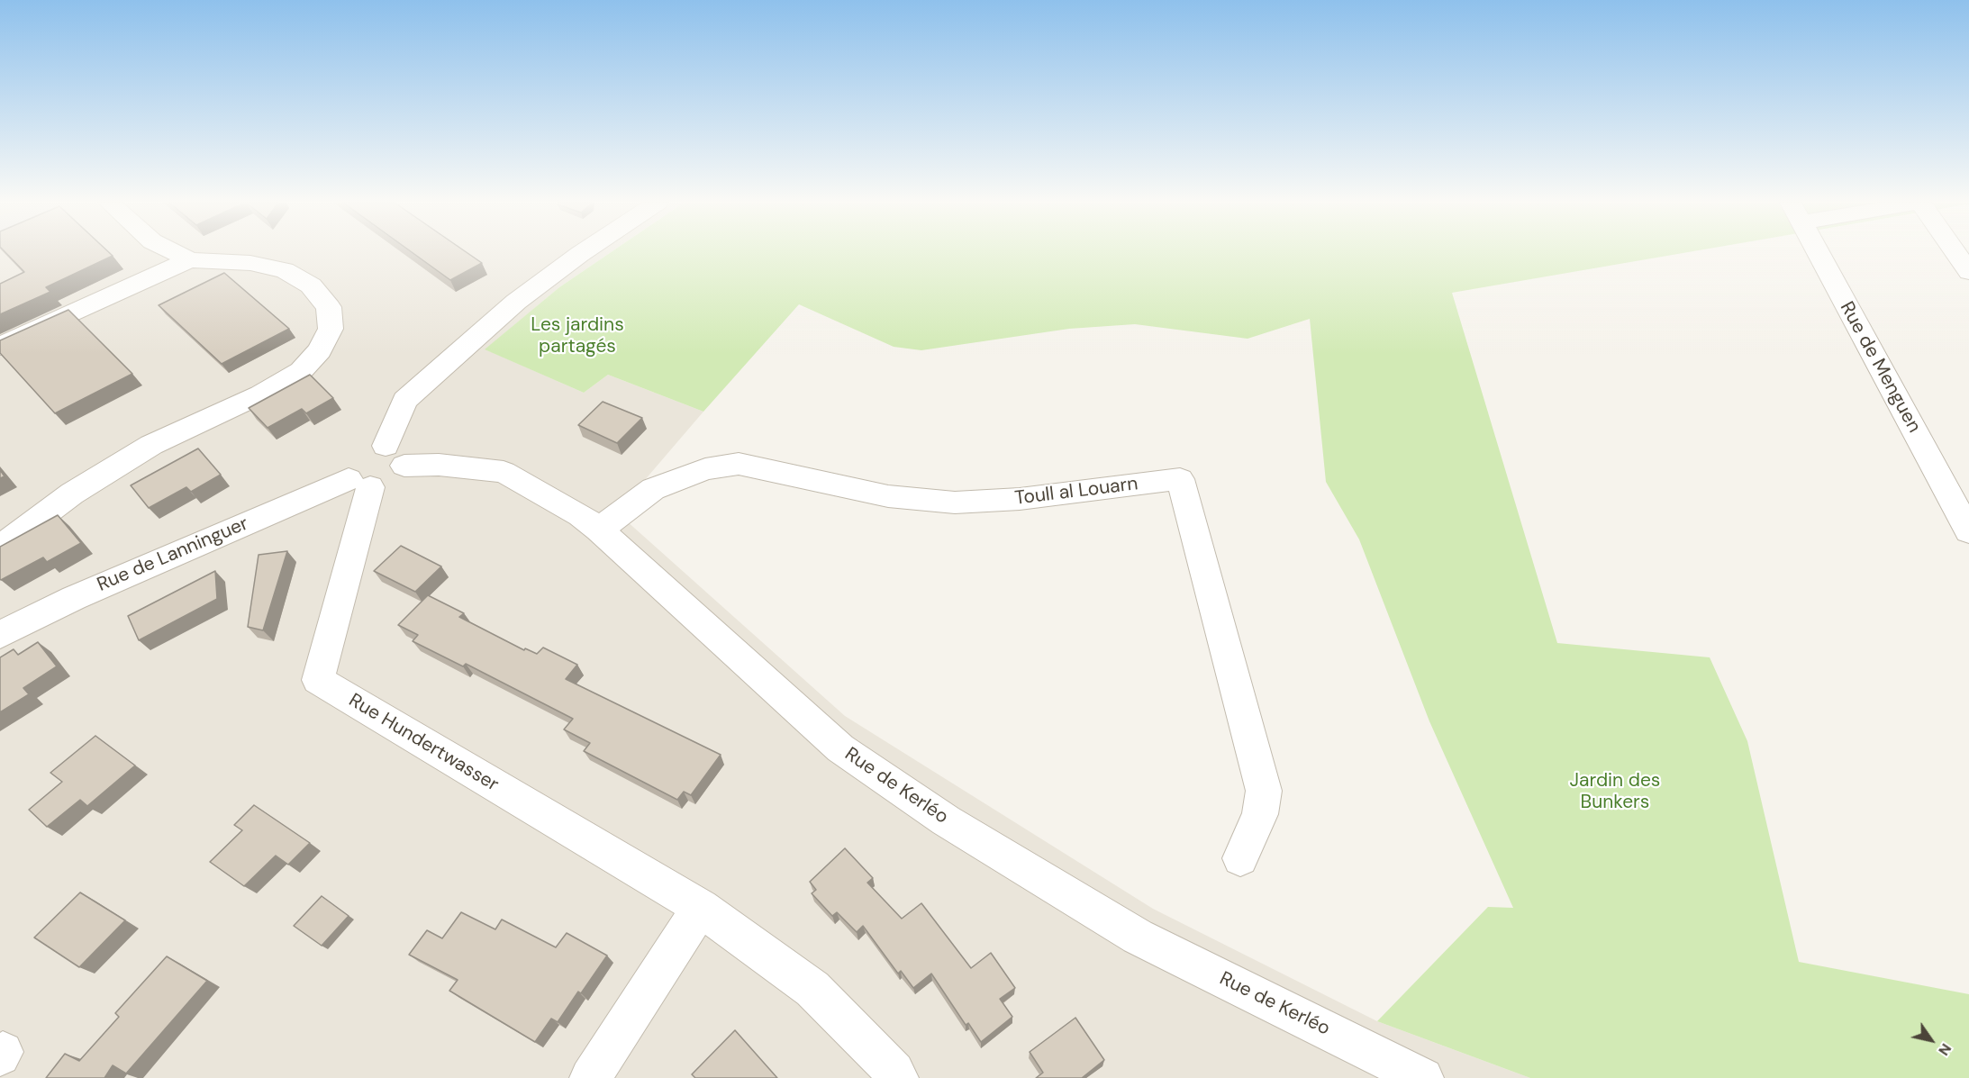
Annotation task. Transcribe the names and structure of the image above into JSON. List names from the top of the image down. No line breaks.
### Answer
{"streets":{"street":["Rue de Menguen","Toull al Louarn","Rue de Lanninguer","Rue Hundertwasser","Rue de Kerléo"]},"crossings":[["Toull al Louarn","Rue de Kerléo"],["Rue de Lanninguer","Rue Hundertwasser"],["Rue de Lanninguer","Rue de Kerléo"],["Rue Hundertwasser","Rue de Kerléo"]],"parks":["Les jardins partagés","Jardin des Bunkers"],"north":"bottom right"}
